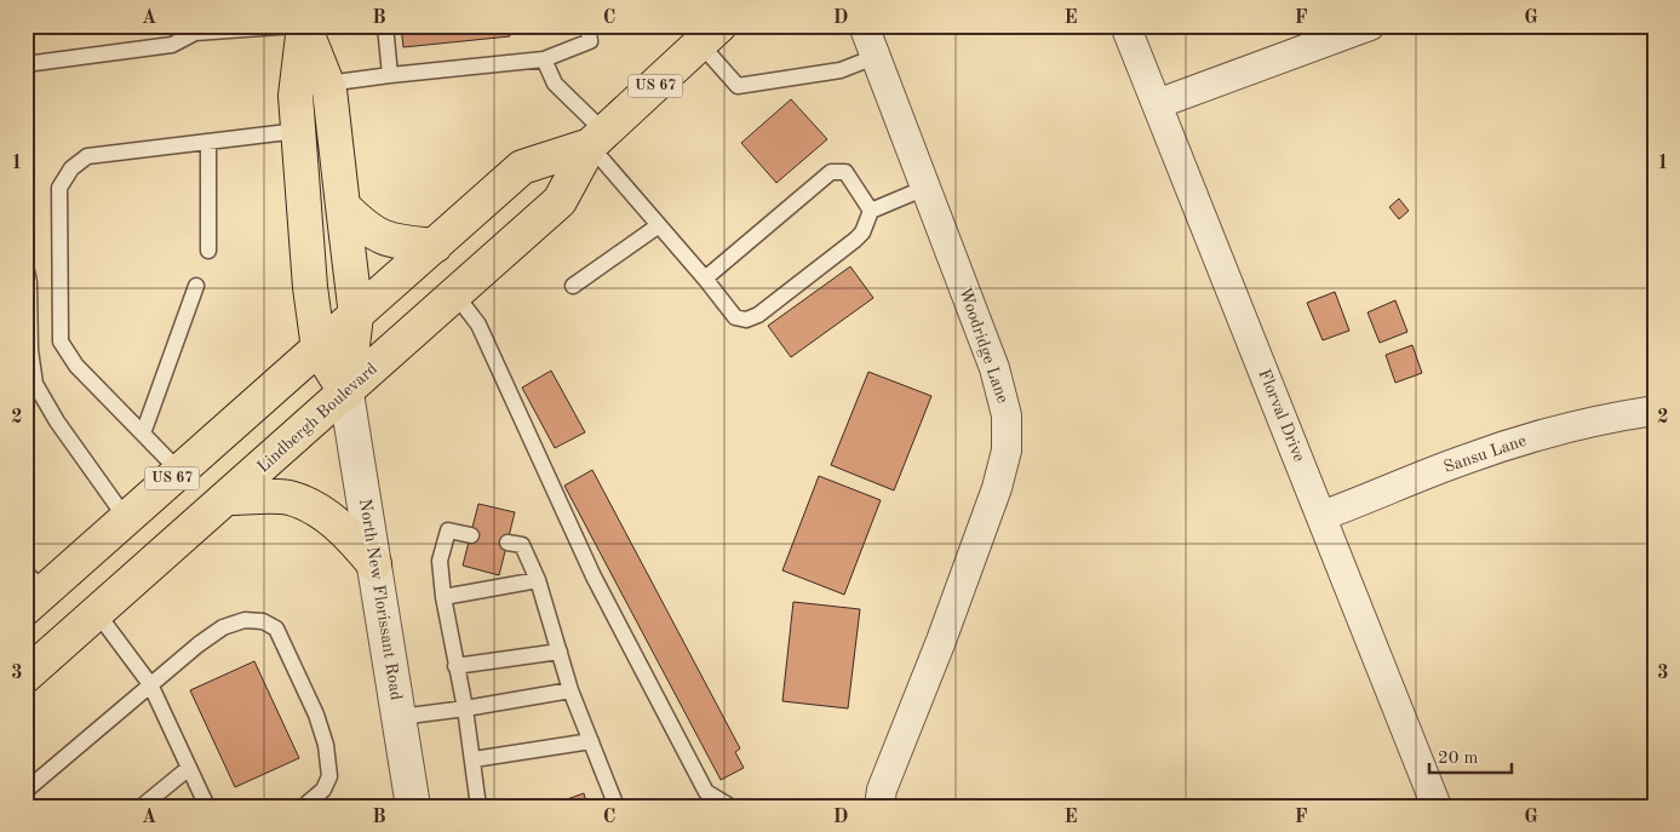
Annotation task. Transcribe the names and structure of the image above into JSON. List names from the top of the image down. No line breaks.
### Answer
{"streets":{"main road":["US 67","Lindbergh Boulevard","North New Florissant Road"],"street":["Woodridge Lane","Florval Drive","Sansu Lane"]},"crossings":[["Florval Drive","Sansu Lane"],["Lindbergh Boulevard","North New Florissant Road"]],"scale_bar":"20 m","grid":{"columns":["A","B","C","D","E","F","G"],"rows":["1","2","3"]}}
